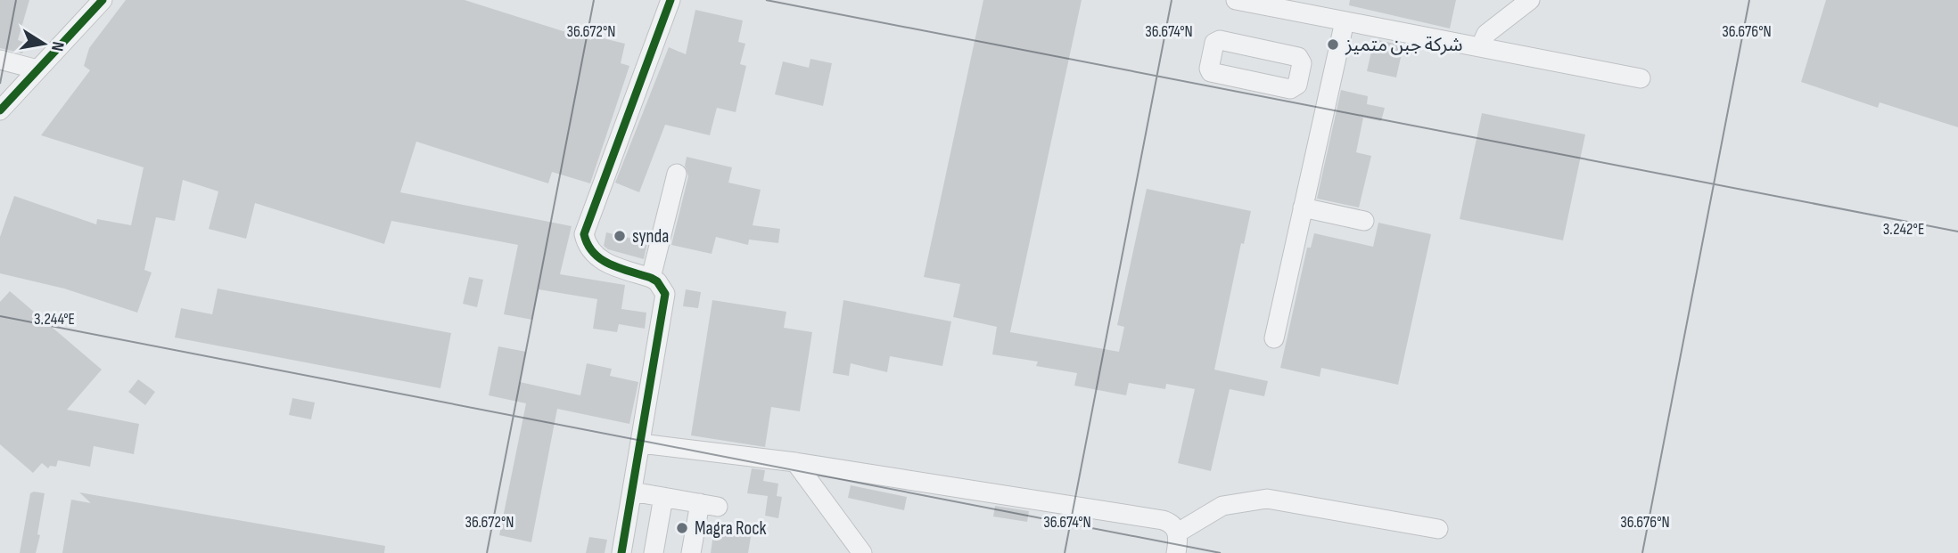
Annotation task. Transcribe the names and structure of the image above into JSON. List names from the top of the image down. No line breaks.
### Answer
{"places":["شركة جبن متميز","synda","Magra Rock"],"north":"right","coordinates":["36.672°N","36.674°N","36.676°N","3.242°E","3.244°E"]}
